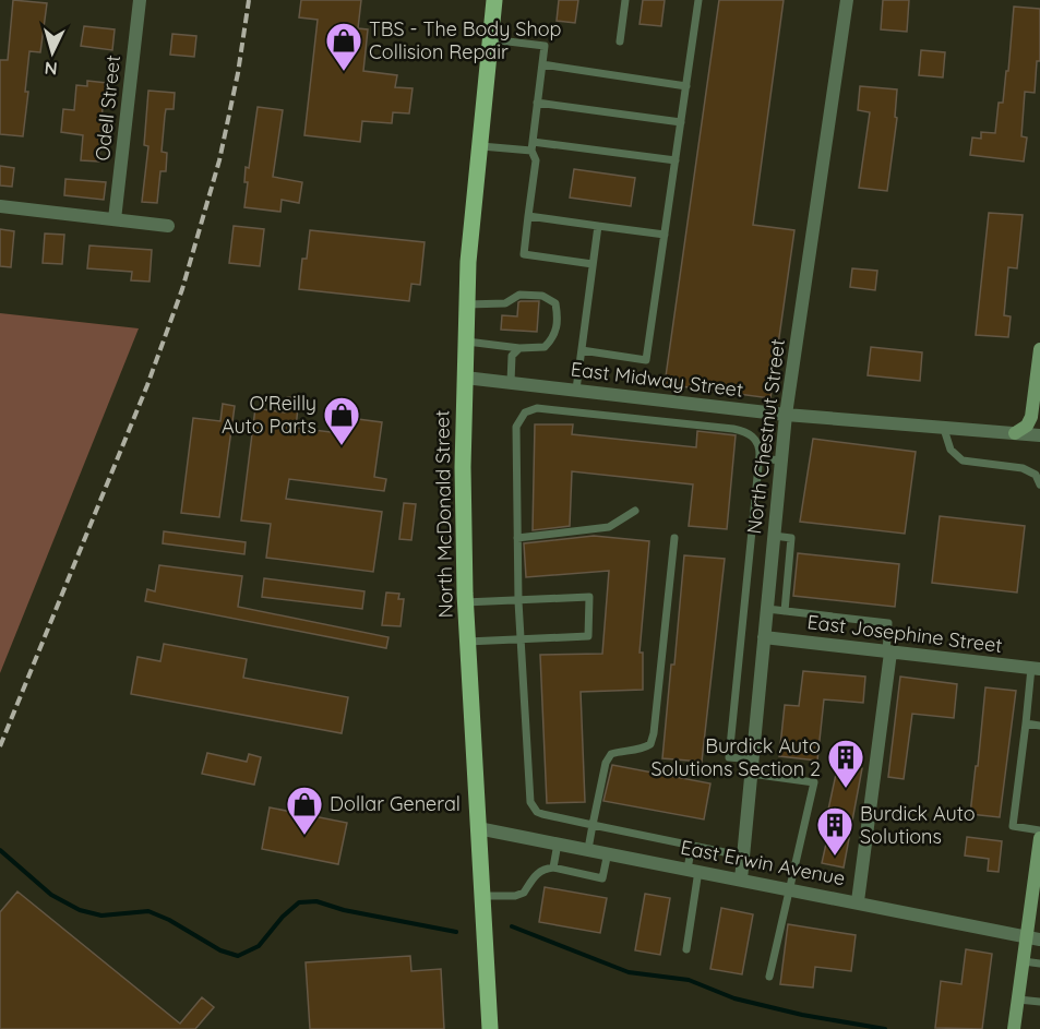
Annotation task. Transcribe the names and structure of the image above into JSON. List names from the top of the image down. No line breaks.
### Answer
{"streets":{"main road":["North McDonald Street"],"street":["Odell Street","East Midway Street","North Chestnut Street","East Josephine Street","East Erwin Avenue"]},"crossings":[["East Midway Street","North Chestnut Street"],["East Midway Street","North McDonald Street"],["North Chestnut Street","East Josephine Street"],["North Chestnut Street","East Erwin Avenue"],["North McDonald Street","East Erwin Avenue"]],"places":{"shop":["TBS - The Body Shop Collision Repair","O'Reilly Auto Parts","Dollar General"],"building":["Burdick Auto Solutions Section 2","Burdick Auto Solutions"]},"north":"bottom"}
